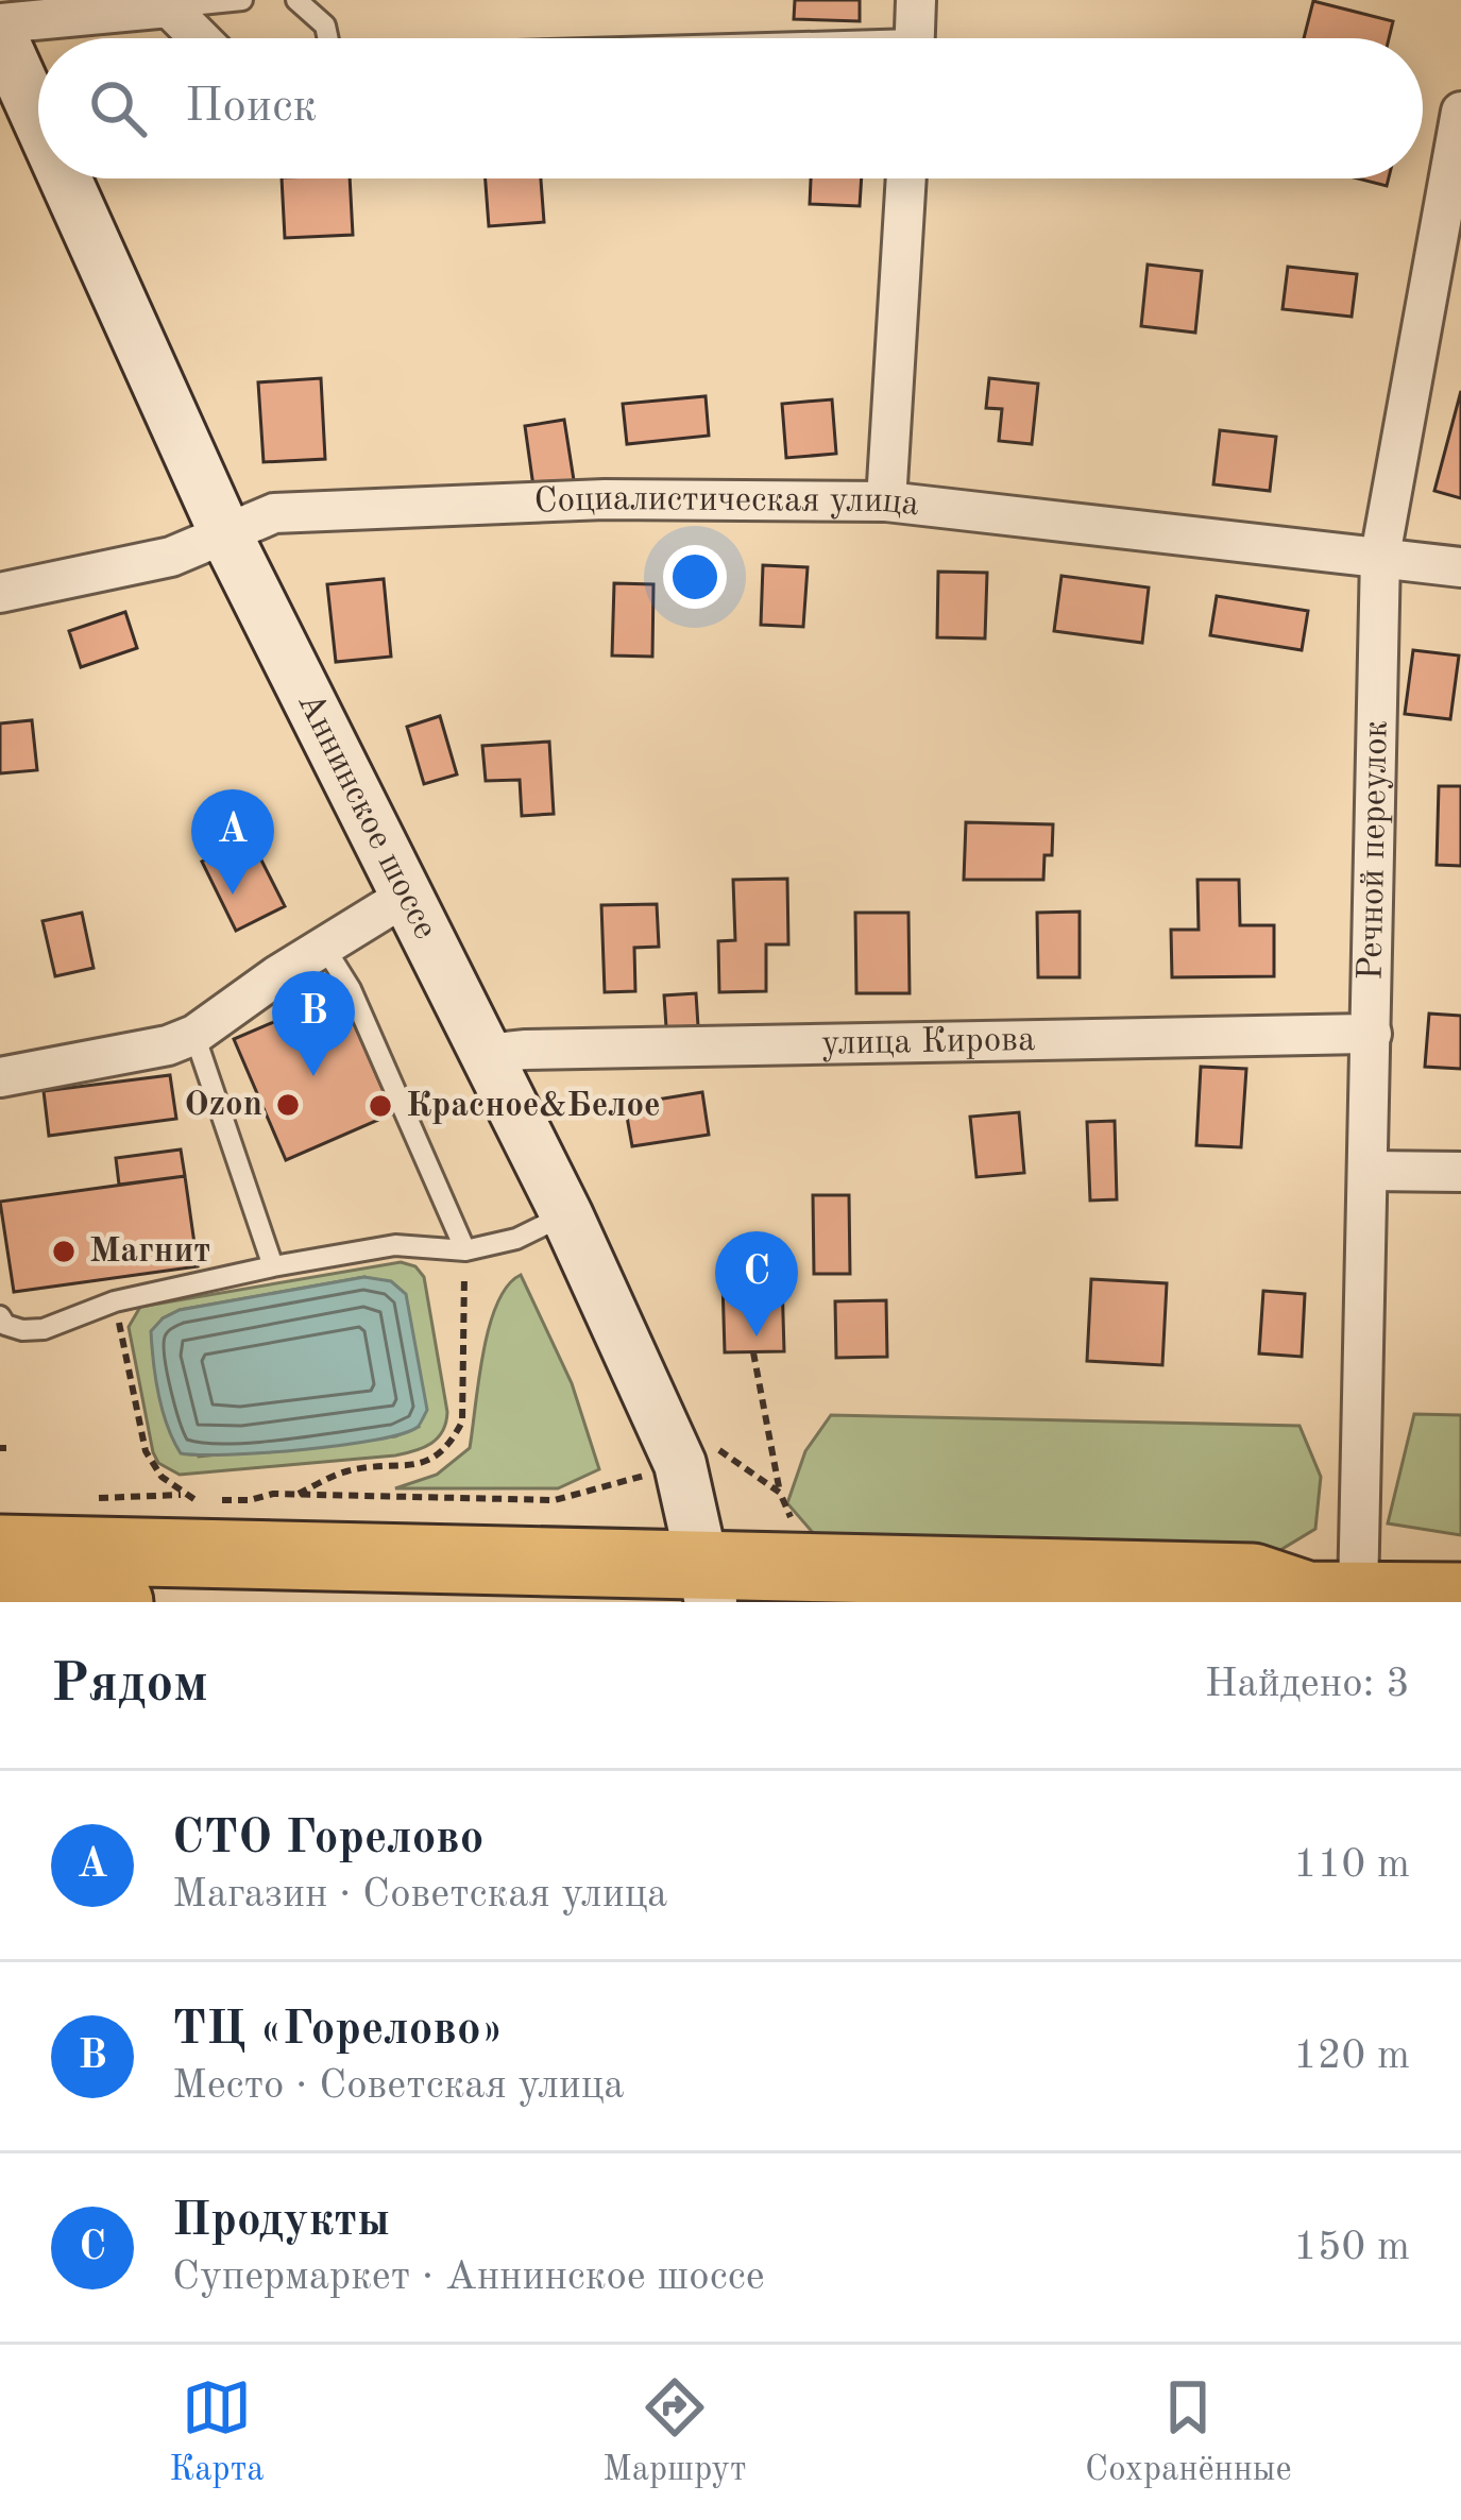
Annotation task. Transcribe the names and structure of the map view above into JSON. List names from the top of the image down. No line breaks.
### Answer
{"streets":{"street":["Социалистическая улица","Аннинское шоссе","Речной переулок","улица Кирова"]},"crossings":[["Социалистическая улица","Аннинское шоссе"],["Социалистическая улица","Речной переулок"],["Аннинское шоссе","улица Кирова"],["Речной переулок","улица Кирова"]],"places":["Ozon","Красное&Белое","Магнит"],"page":{"search":"Поиск","pins":["A","B","C"],"heading":["Рядом","Найдено: 3"],"list":[{"mark":"A","name":"СТО Горелово","note":"Магазин · Советская улица","value":"110 m"},{"mark":"B","name":"ТЦ «Горелово»","note":"Место · Советская улица","value":"120 m"},{"mark":"C","name":"Продукты","note":"Супермаркет · Аннинское шоссе","value":"150 m"}],"nav":["Карта","Маршрут","Сохранённые"]}}
